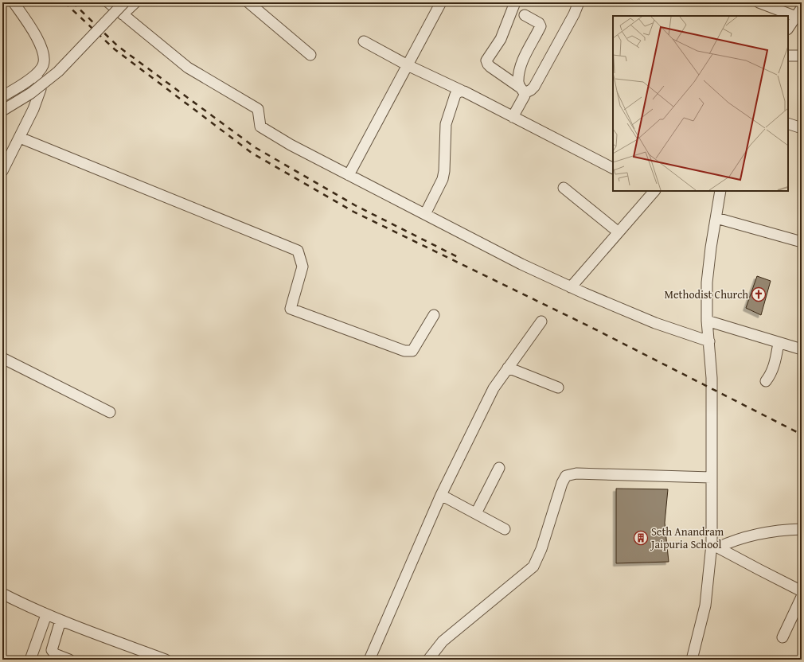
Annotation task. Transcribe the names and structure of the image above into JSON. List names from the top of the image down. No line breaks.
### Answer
{"places":{"church":["Methodist Church"],"building":["Seth Anandram Jaipuria School"]}}
